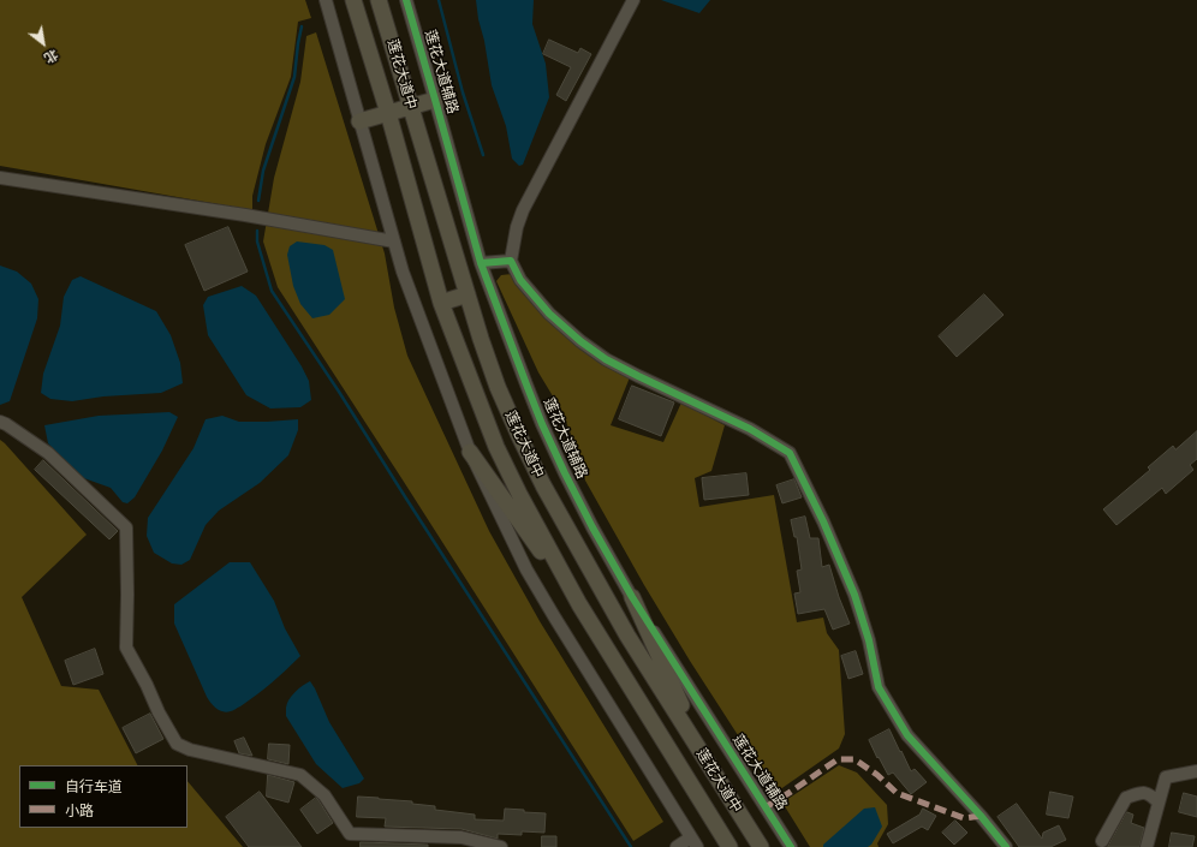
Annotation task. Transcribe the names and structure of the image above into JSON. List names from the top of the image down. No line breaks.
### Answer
{"streets":{"main road":["莲花大道中"],"street":["莲花大道辅路"]},"legend":["自行车道","小路"],"north":"bottom right"}
